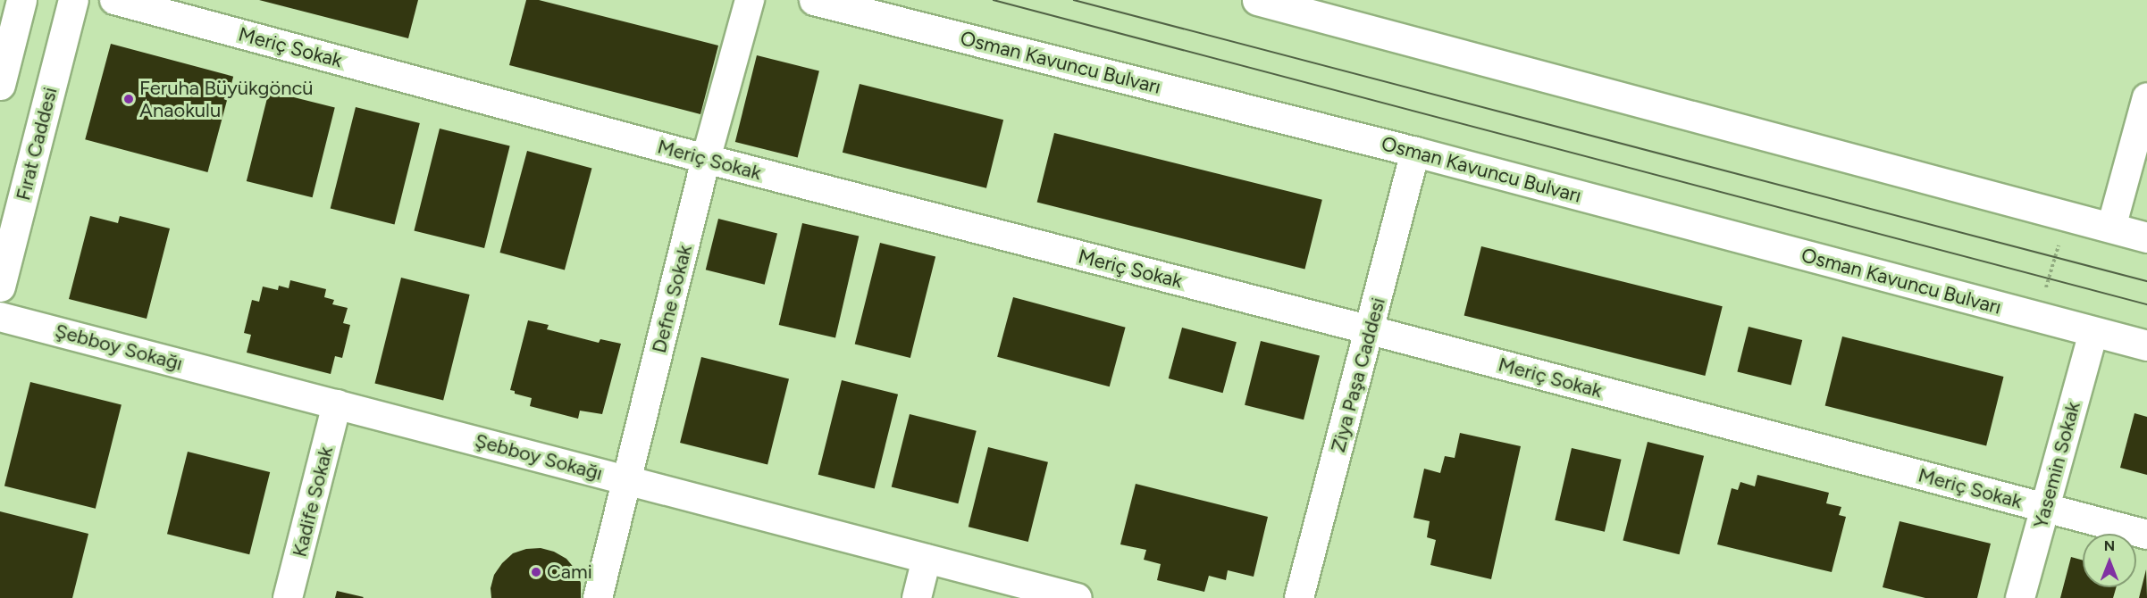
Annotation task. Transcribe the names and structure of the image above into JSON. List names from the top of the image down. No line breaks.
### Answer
{"streets":{"main road":["Osman Kavuncu Bulvarı","Fırat Caddesi"],"street":["Meriç Sokak","Defne Sokak","Şebboy Sokağı","Ziya Paşa Caddesi","Yasemin Sokak","Kadife Sokak"]},"crossings":[["Meriç Sokak","Defne Sokak"],["Meriç Sokak","Ziya Paşa Caddesi"],["Meriç Sokak","Yasemin Sokak"],["Osman Kavuncu Bulvarı","Ziya Paşa Caddesi"],["Osman Kavuncu Bulvarı","Yasemin Sokak"],["Defne Sokak","Şebboy Sokağı"],["Şebboy Sokağı","Kadife Sokak"]],"places":["Feruha Büyükgöncü Anaokulu","Cami"],"north":"top"}
